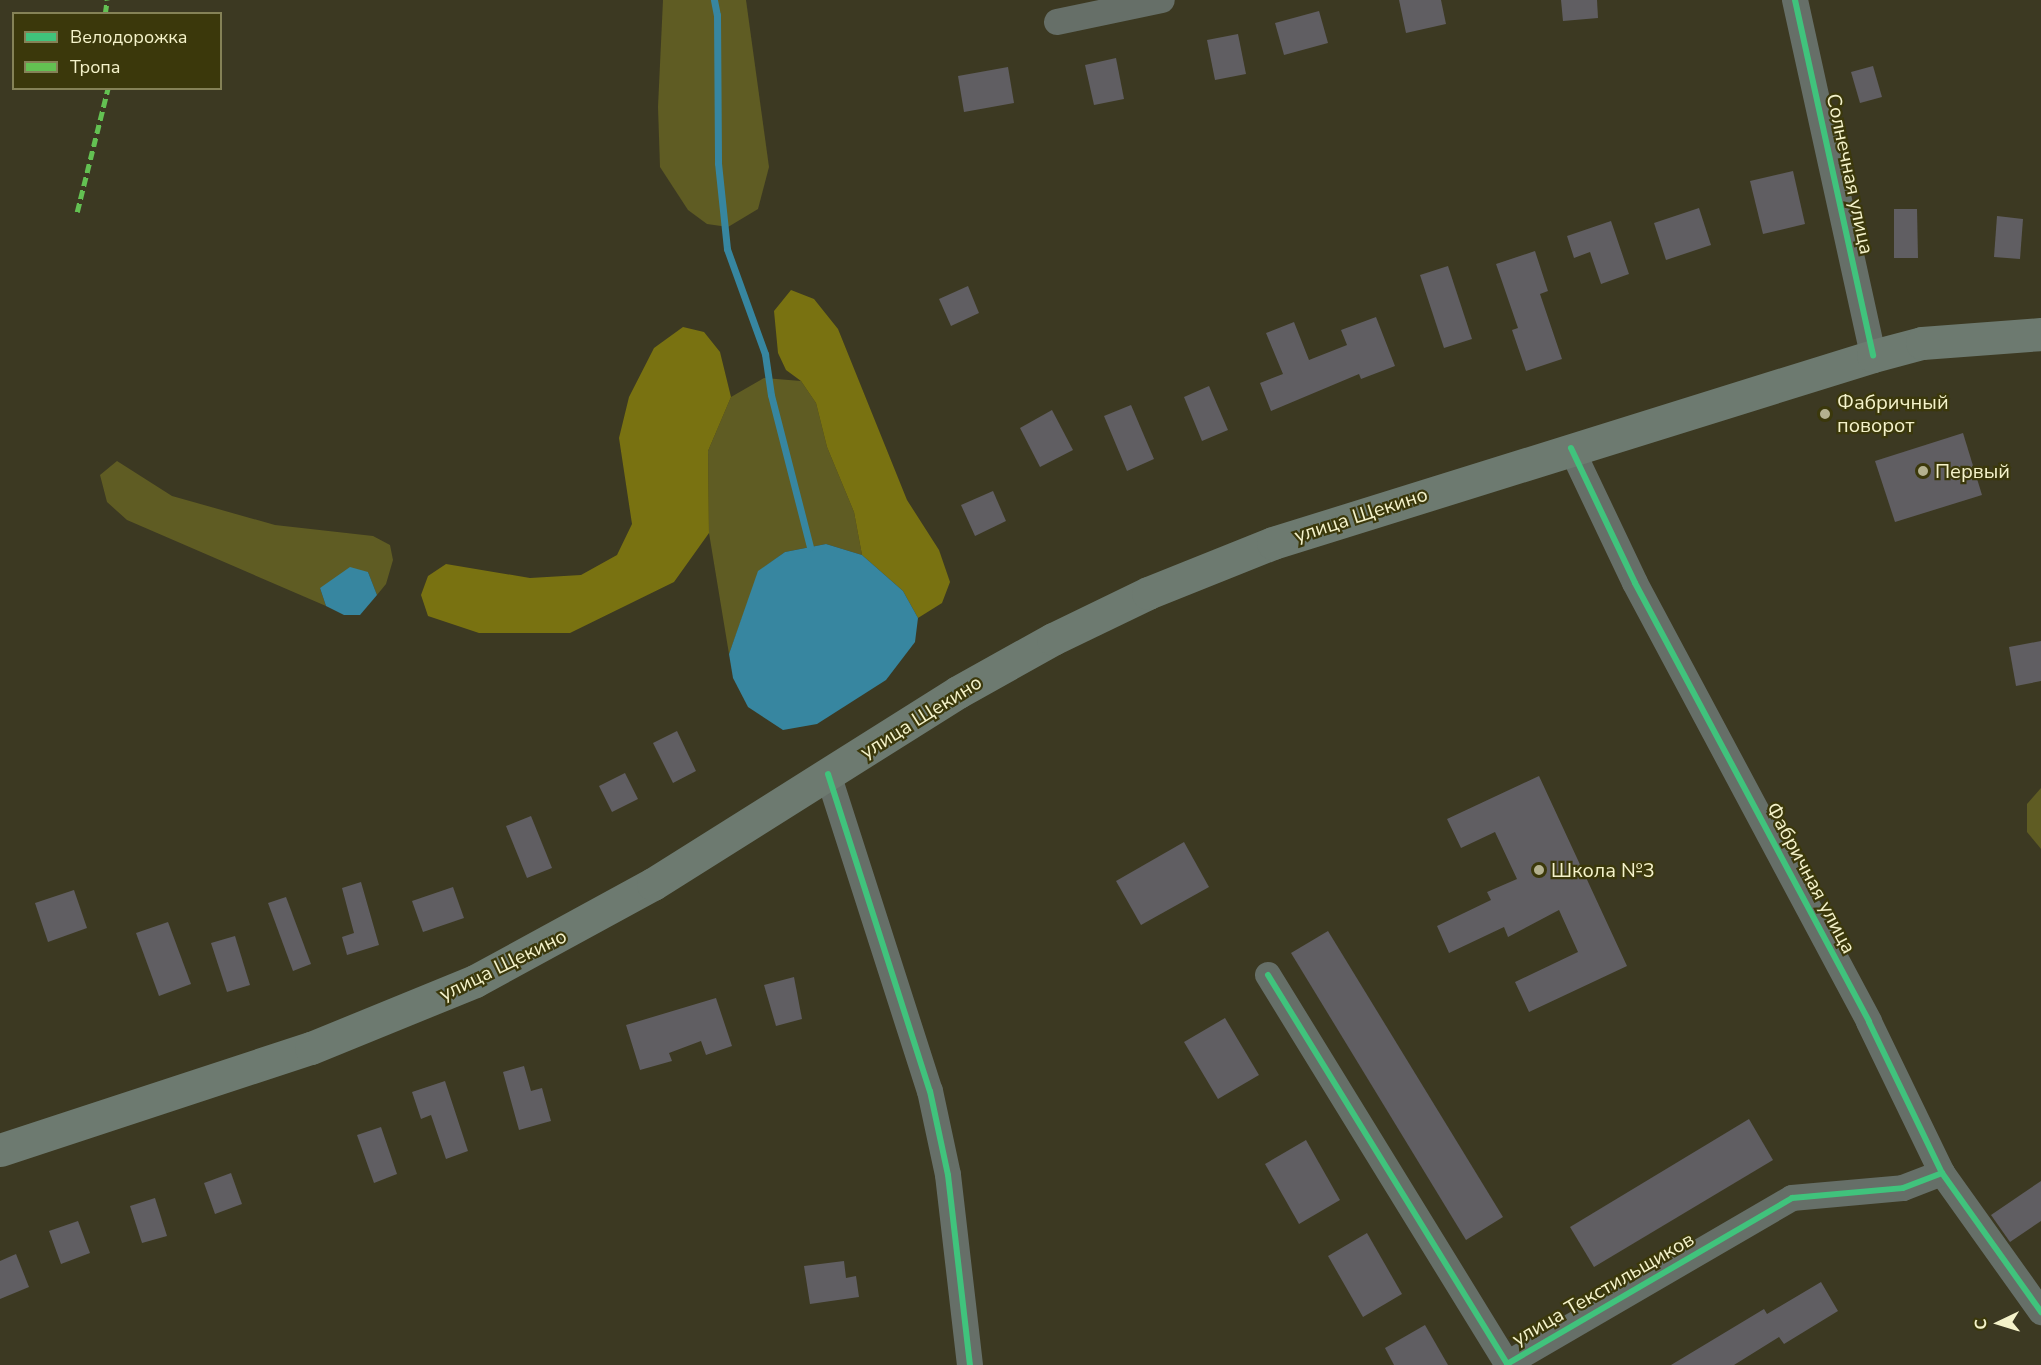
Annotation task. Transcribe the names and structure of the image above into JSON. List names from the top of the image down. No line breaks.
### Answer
{"streets":{"main road":["улица Щекино"],"street":["Солнечная улица","Фабричная улица","улица Текстильщиков"]},"crossings":[["Солнечная улица","улица Щекино"],["улица Щекино","Фабричная улица"],["Фабричная улица","улица Текстильщиков"]],"places":["Фабричный поворот","Первый","Школа №3"],"legend":["Велодорожка","Тропа"],"north":"left"}
